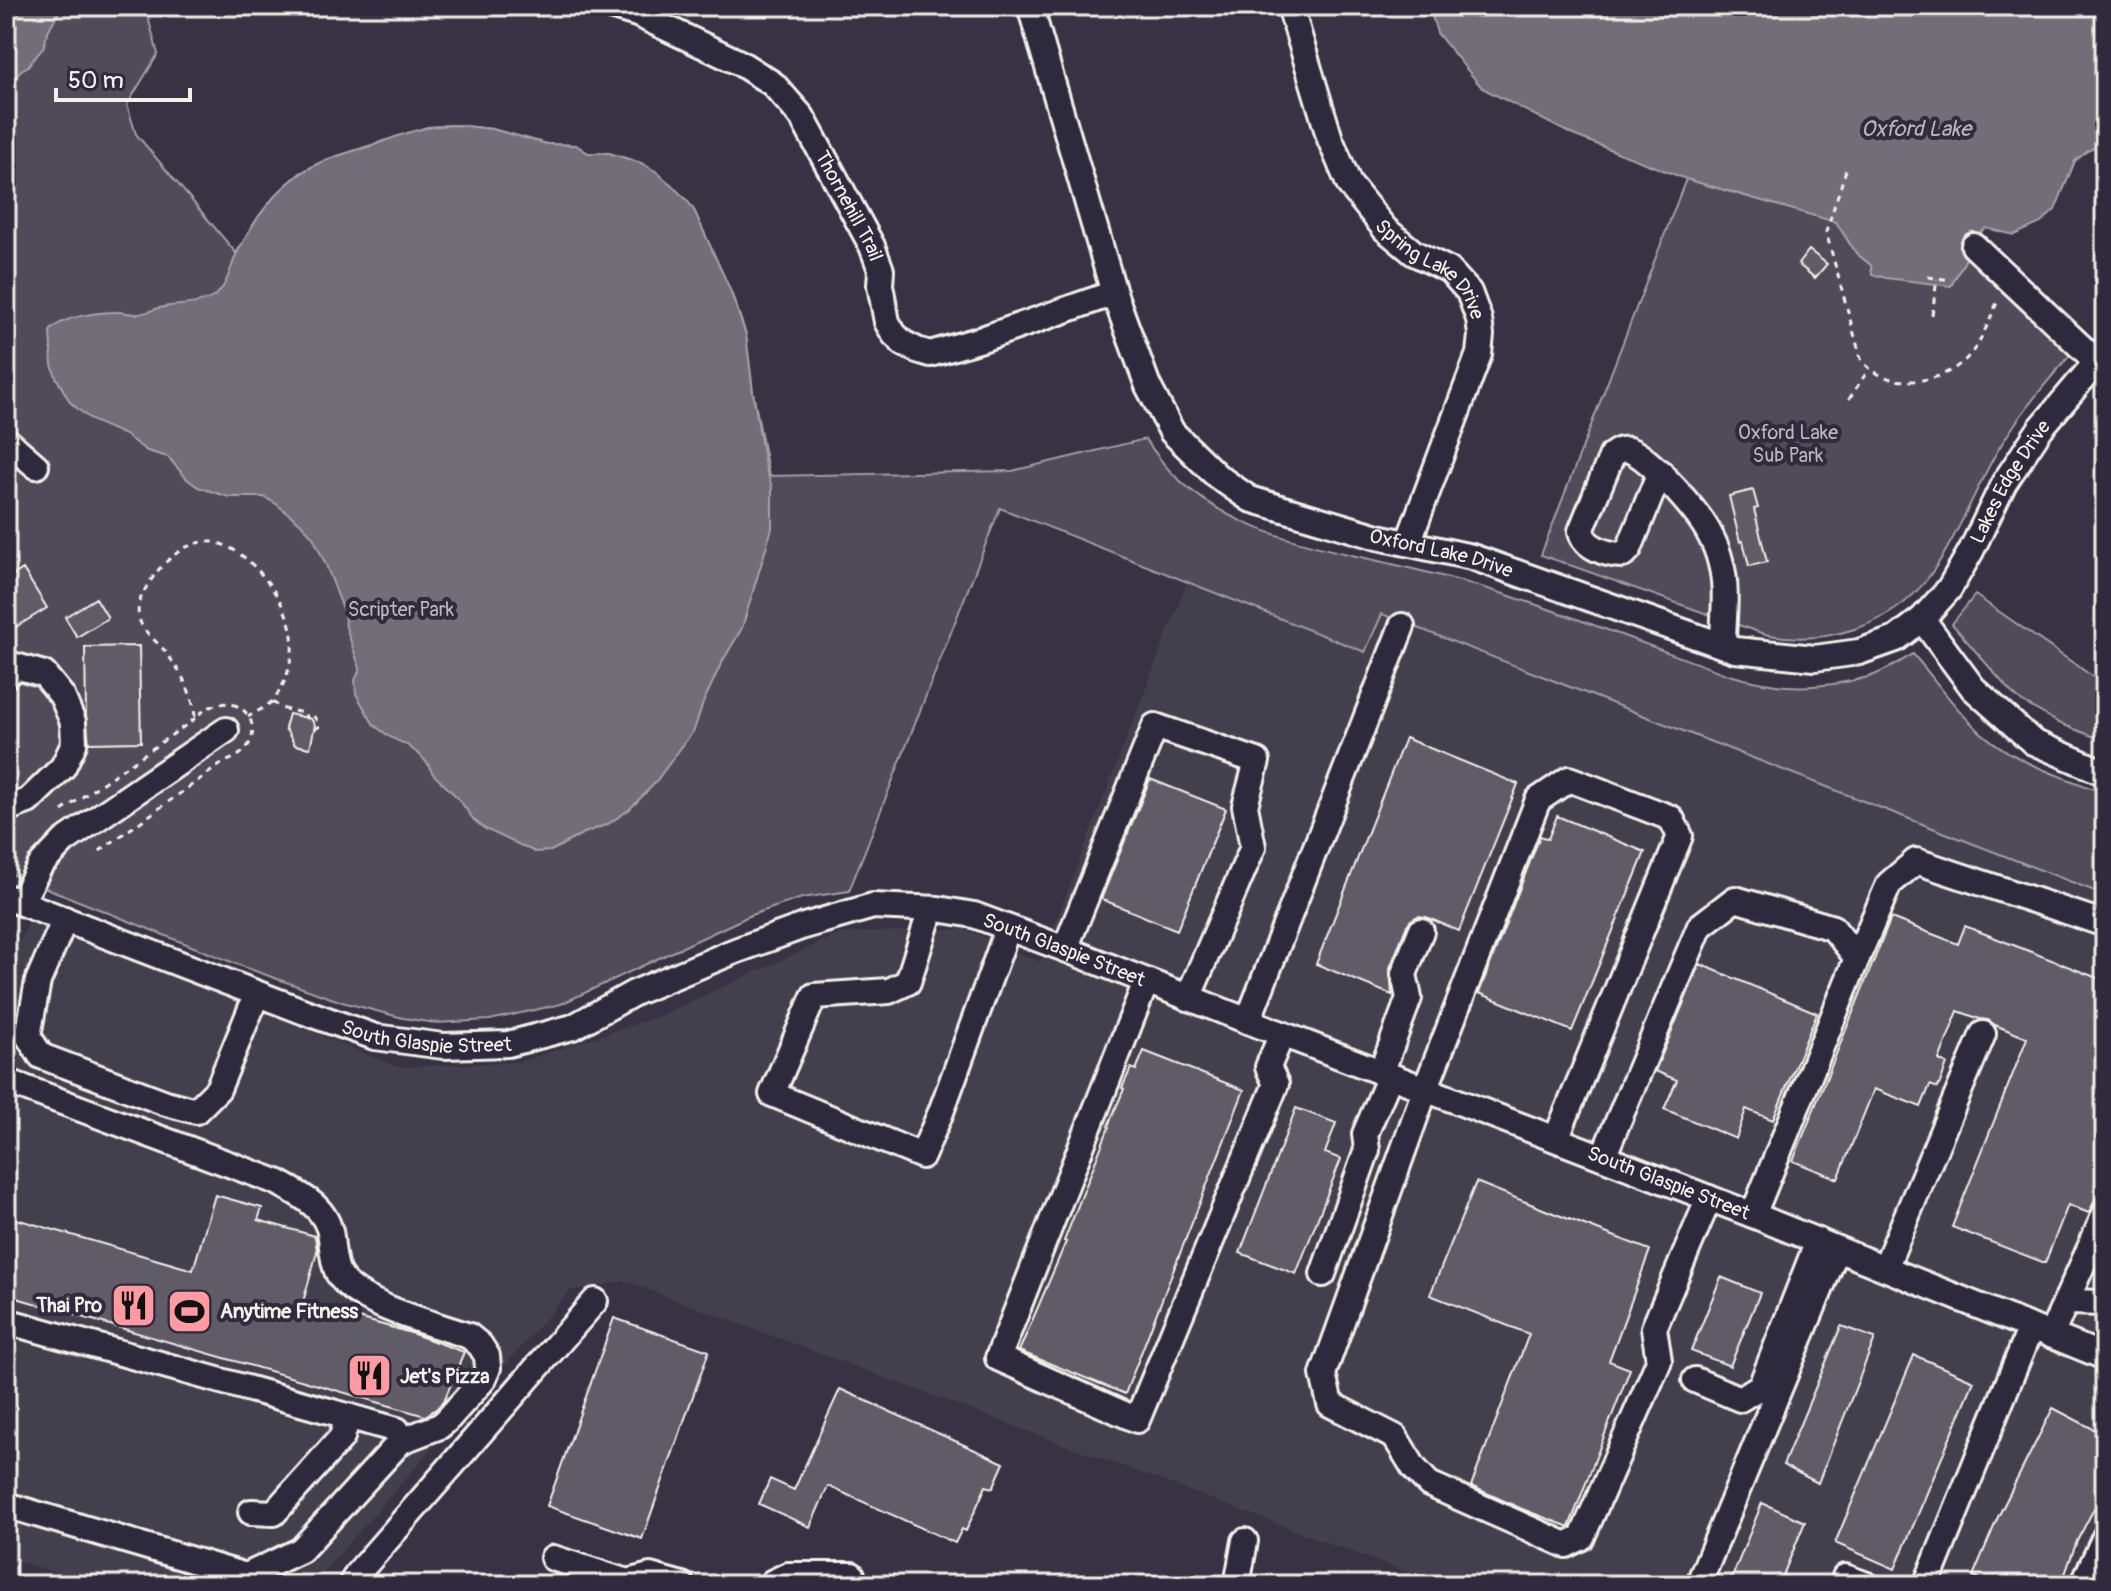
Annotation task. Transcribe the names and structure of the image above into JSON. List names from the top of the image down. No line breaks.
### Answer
{"streets":{"street":["Thornehill Trail","Spring Lake Drive","Lakes Edge Drive","Oxford Lake Drive","South Glaspie Street"]},"crossings":[["Thornehill Trail","Oxford Lake Drive"],["Spring Lake Drive","Oxford Lake Drive"],["Lakes Edge Drive","Oxford Lake Drive"]],"water":["Oxford Lake"],"parks":["Oxford Lake Sub Park","Scripter Park"],"places":{"restaurant":["Thai Pro","Jet's Pizza"],"sports":["Anytime Fitness"]},"scale_bar":"50 m"}
